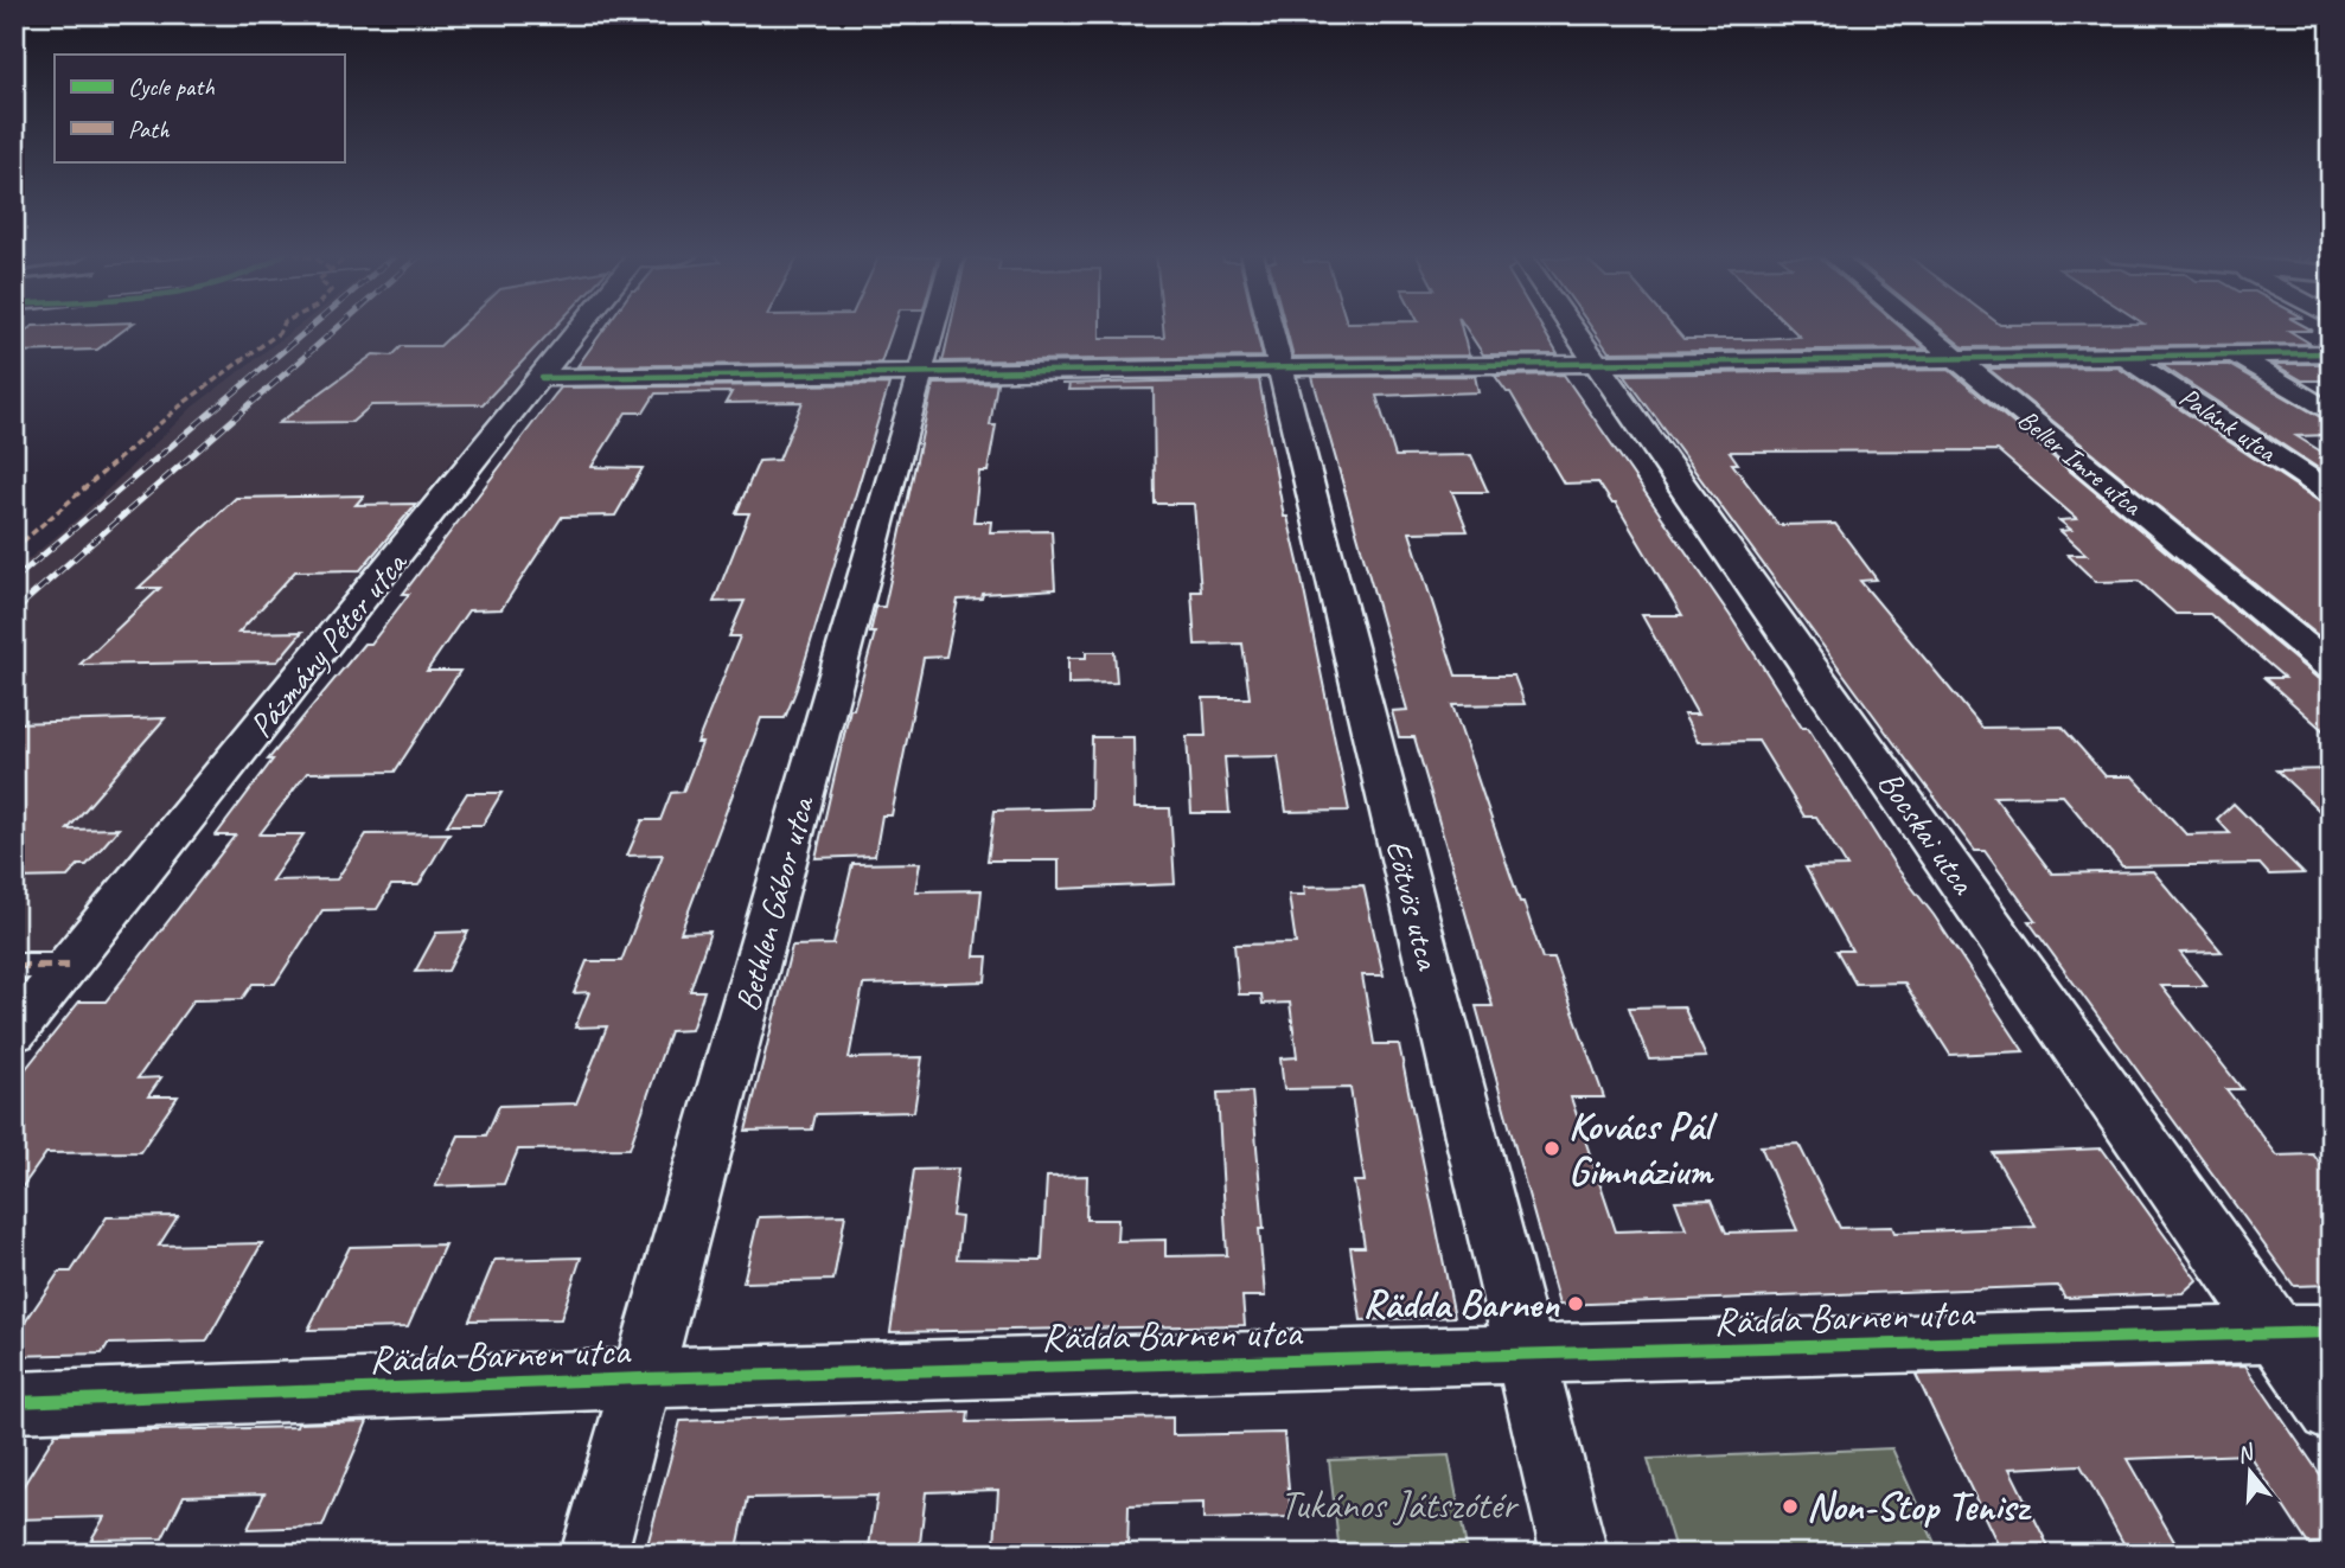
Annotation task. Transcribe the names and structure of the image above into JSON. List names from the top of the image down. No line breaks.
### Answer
{"streets":{"street":["Palánk utca","Beller Imre utca","Pázmány Péter utca","Bocskai utca","Bethlen Gábor utca","Eötvös utca","Rädda Barnen utca"]},"crossings":[["Bocskai utca","Rädda Barnen utca"],["Bethlen Gábor utca","Rädda Barnen utca"],["Eötvös utca","Rädda Barnen utca"]],"parks":["Tukános Játszótér"],"places":["Kovács Pál Gimnázium","Rädda Barnen","Non-Stop Tenisz"],"legend":["Cycle path","Path"],"north":"top"}
